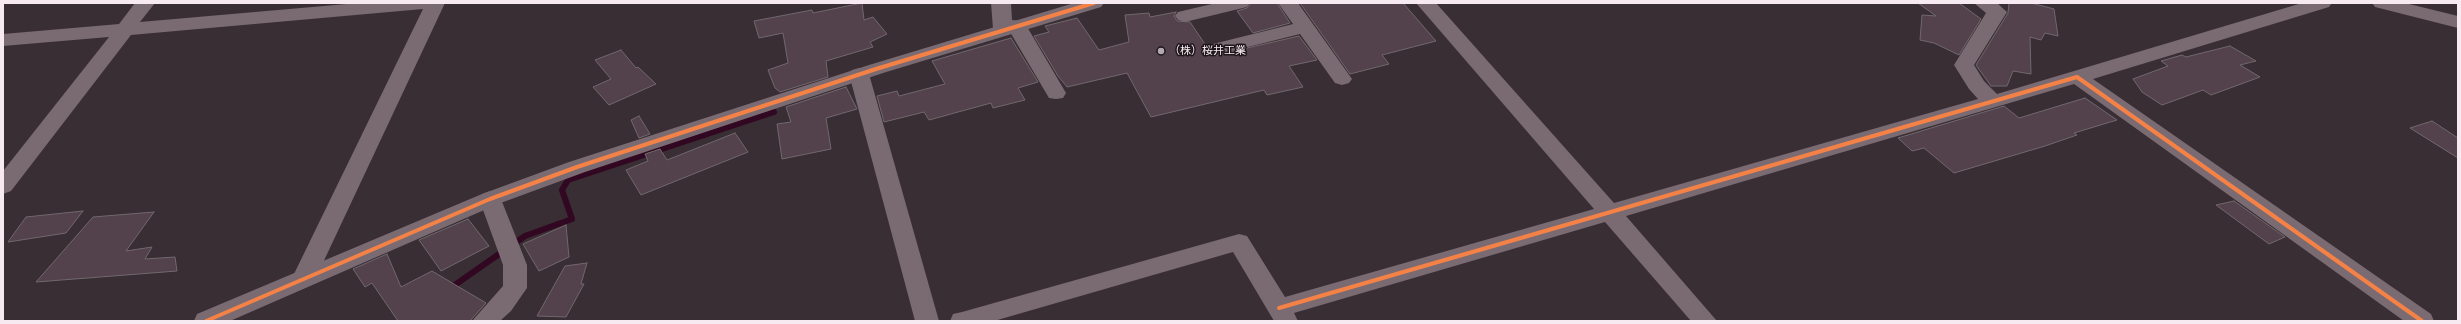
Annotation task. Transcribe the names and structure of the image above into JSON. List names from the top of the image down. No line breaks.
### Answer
{"places":["（株）桜井工業"]}
